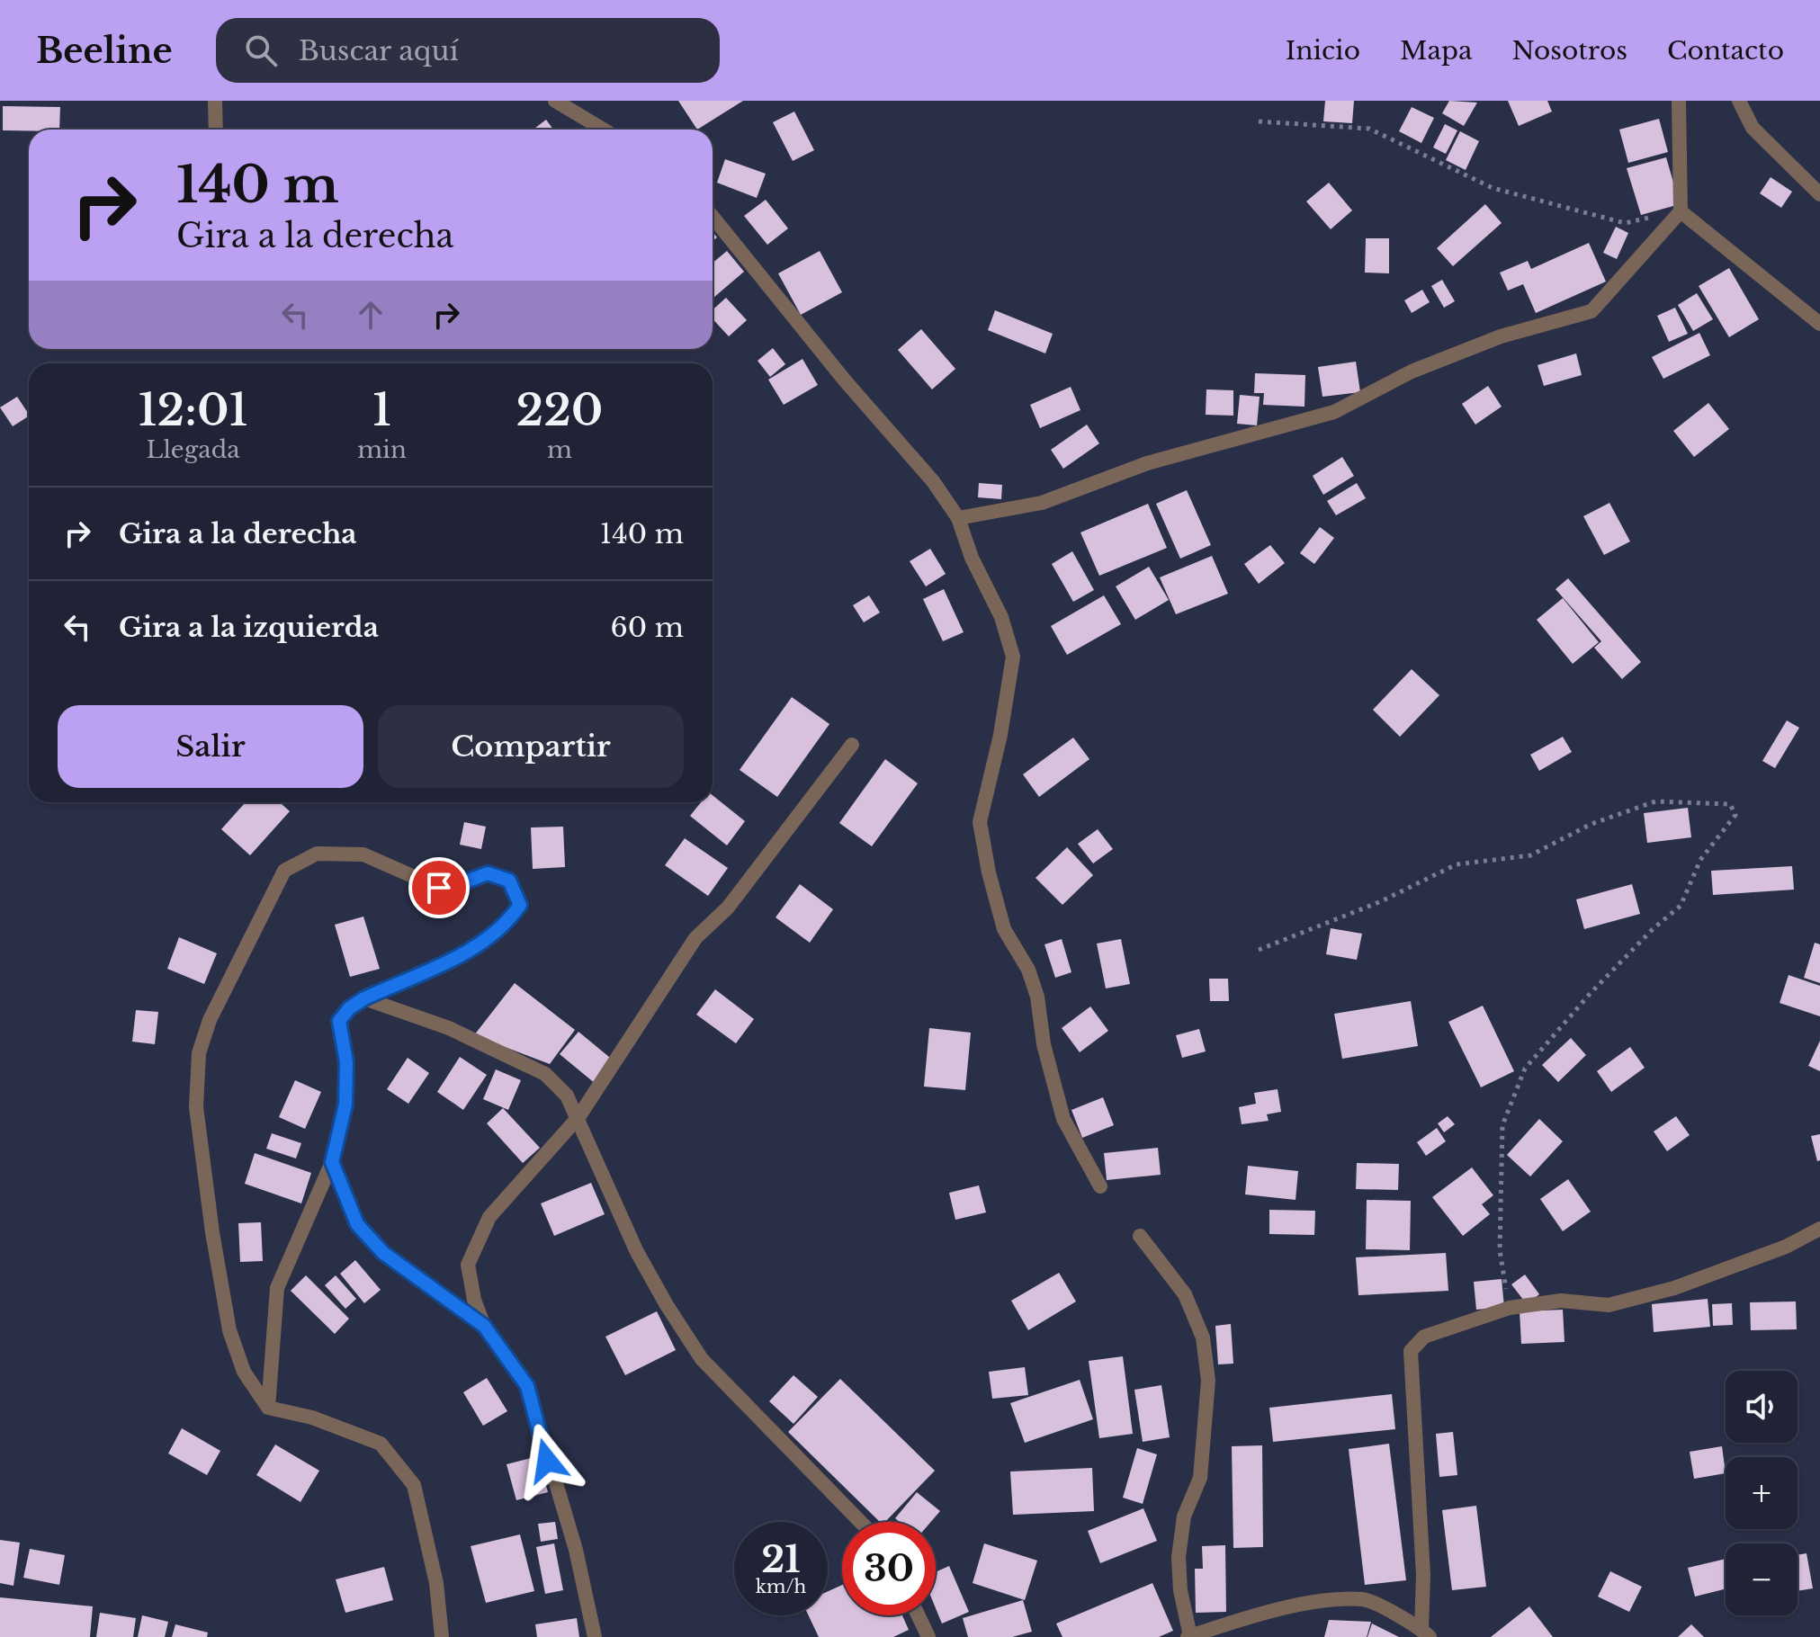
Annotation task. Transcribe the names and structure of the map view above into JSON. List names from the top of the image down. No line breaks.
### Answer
{"page":{"header":"Beeline","search":"Buscar aquí","nav":["Inicio","Mapa","Nosotros","Contacto"],"turn":["140 m","Gira a la derecha"],"eta":["12:01","Llegada","1","min","220","m"],"list":[{"name":"Gira a la derecha","value":"140 m"},{"name":"Gira a la izquierda","value":"60 m"}],"buttons":["Salir","Compartir"],"map_buttons":["+","−"],"speed":"21 km/h","limit":"30"}}
